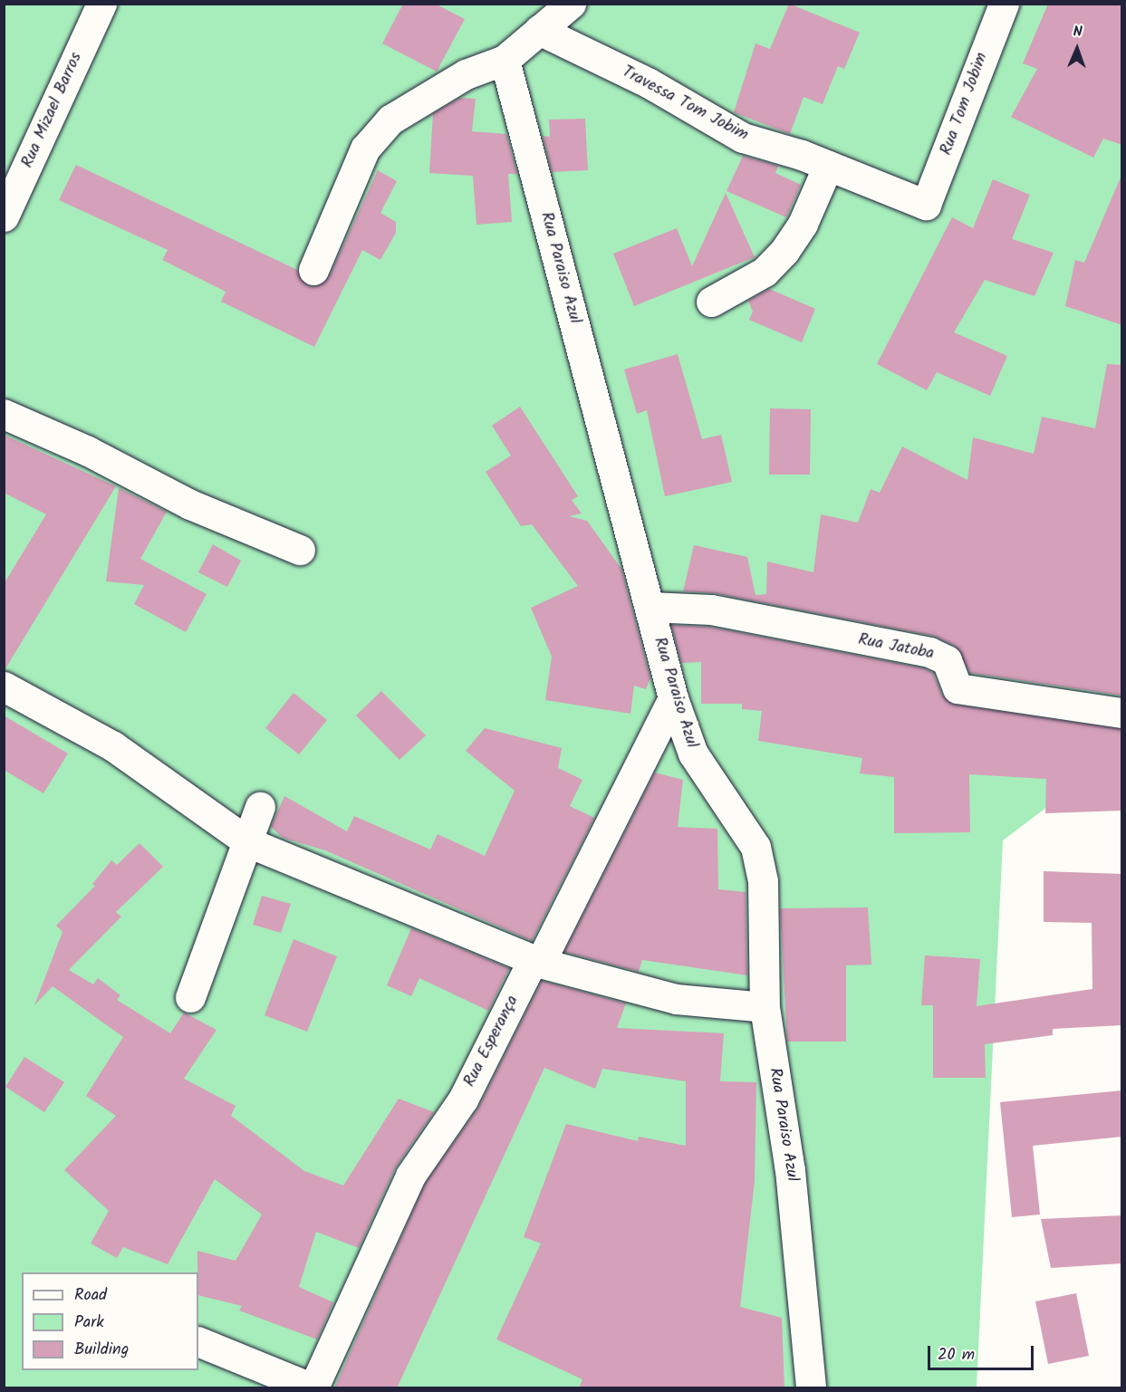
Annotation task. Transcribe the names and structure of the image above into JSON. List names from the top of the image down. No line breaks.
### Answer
{"streets":{"street":["Travessa Tom Jobim","Rua Tom Jobim","Rua Mizael Barros","Rua Paraiso Azul","Rua Jatoba","Rua Esperança"]},"crossings":[["Travessa Tom Jobim","Rua Tom Jobim"],["Rua Paraiso Azul","Rua Jatoba"],["Rua Paraiso Azul","Rua Esperança"]],"legend":["Road","Park","Building"],"scale_bar":"20 m","north":"top"}
